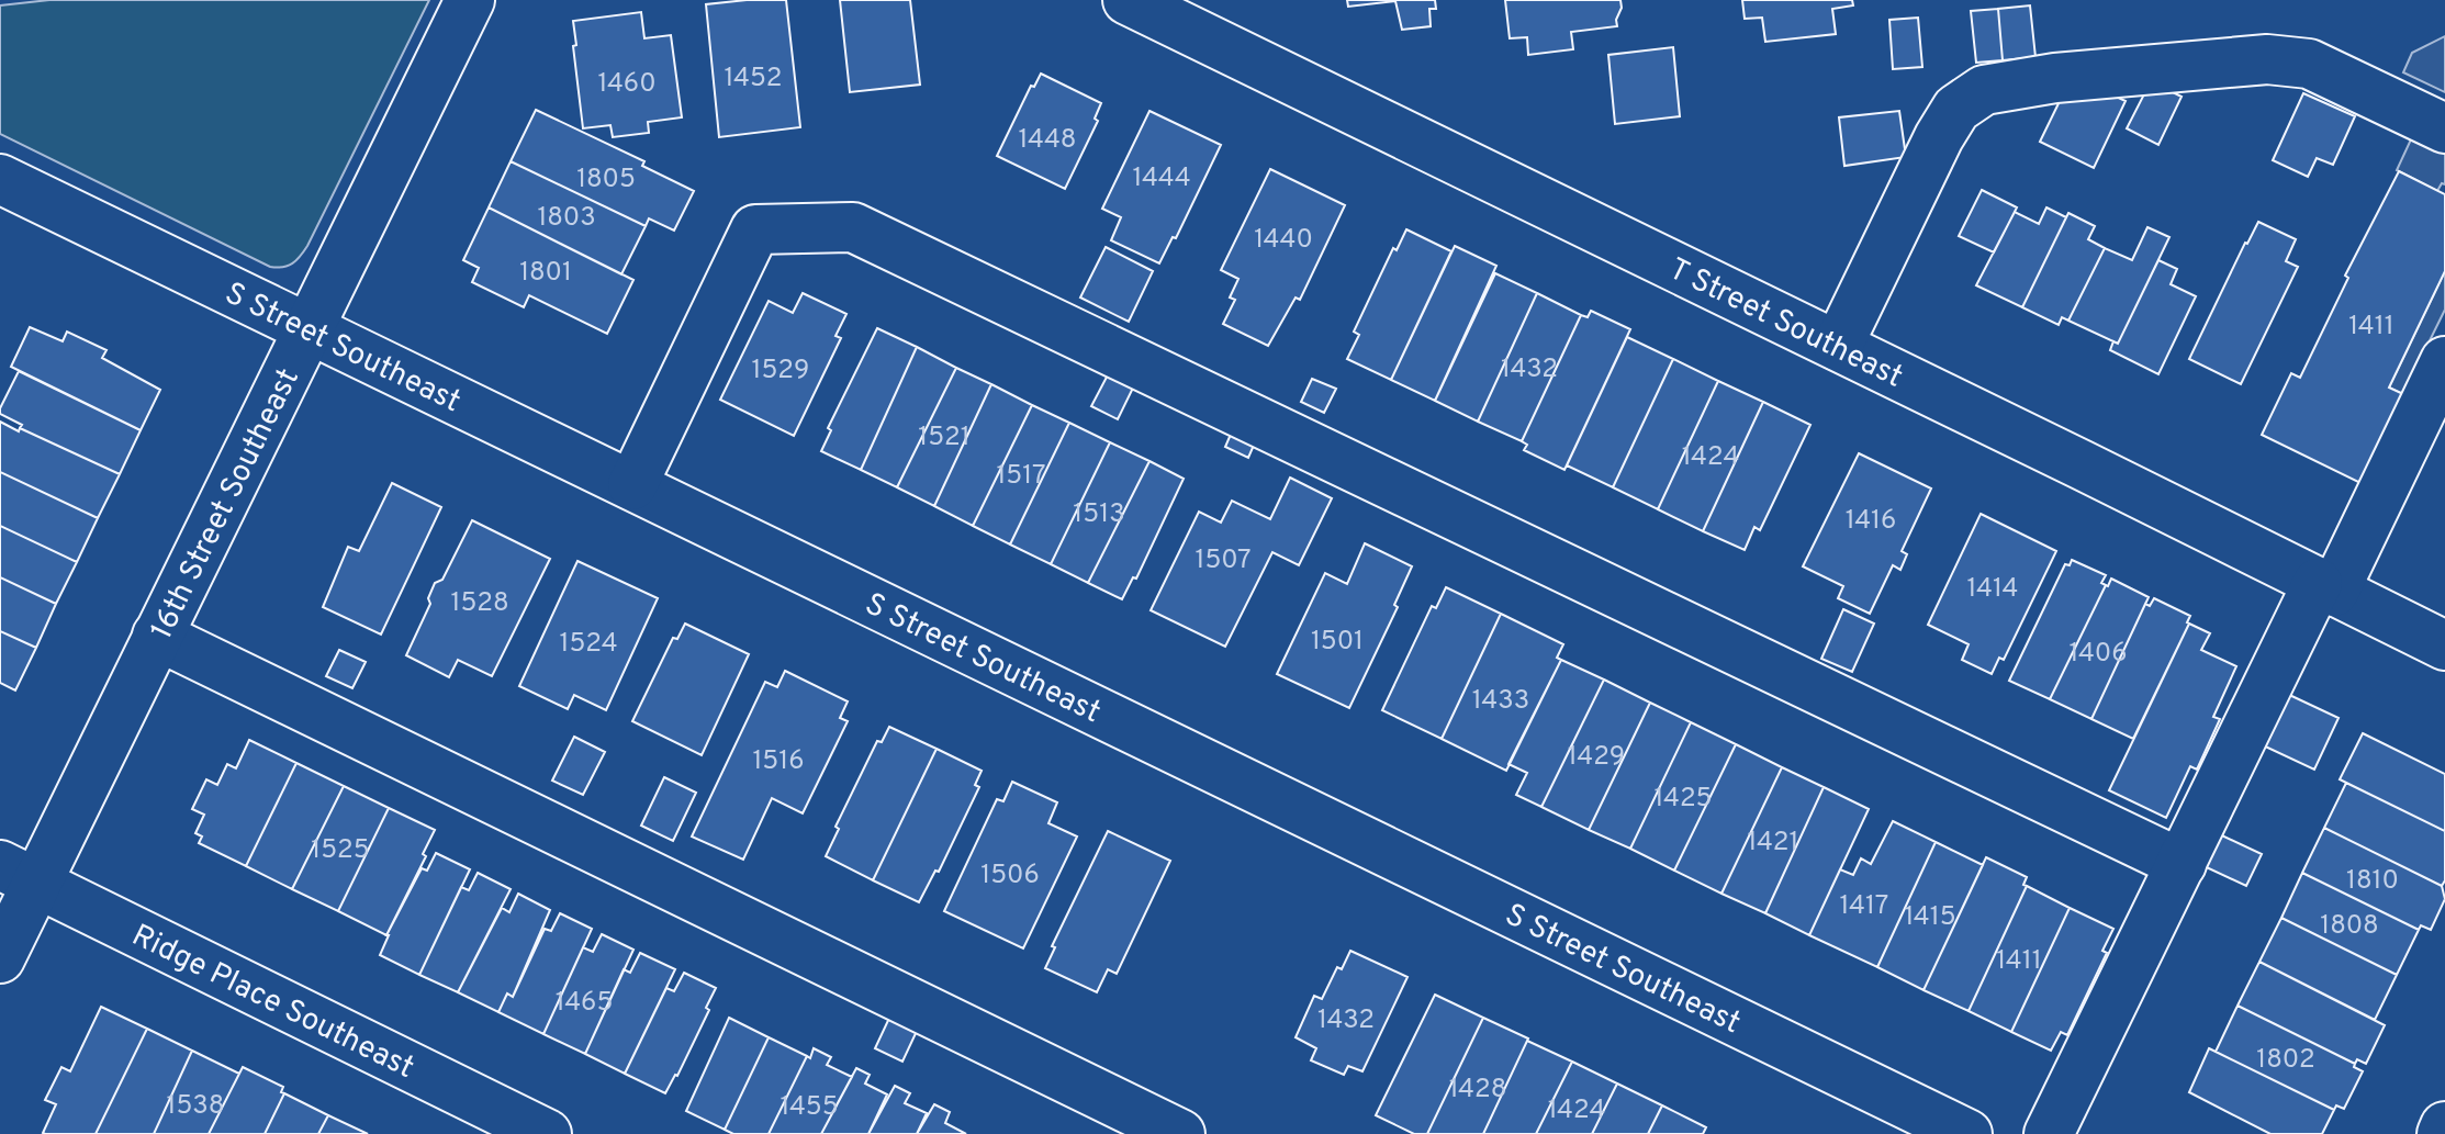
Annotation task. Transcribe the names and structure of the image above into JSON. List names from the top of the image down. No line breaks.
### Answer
{"streets":{"street":["T Street Southeast","S Street Southeast","16th Street Southeast","Ridge Place Southeast"]},"crossings":[["S Street Southeast","16th Street Southeast"],["16th Street Southeast","Ridge Place Southeast"]],"house_numbers":["1452","1460","1448","1444","1805","1803","1440","1801","1411","1432","1529","1521","1424","1517","1513","1416","1507","1414","1528","1501","1524","1406","1433","1429","1516","1425","1421","1525","1506","1810","1417","1415","1808","1411","1465","1432","1802","1428","1538","1455","1424"]}
